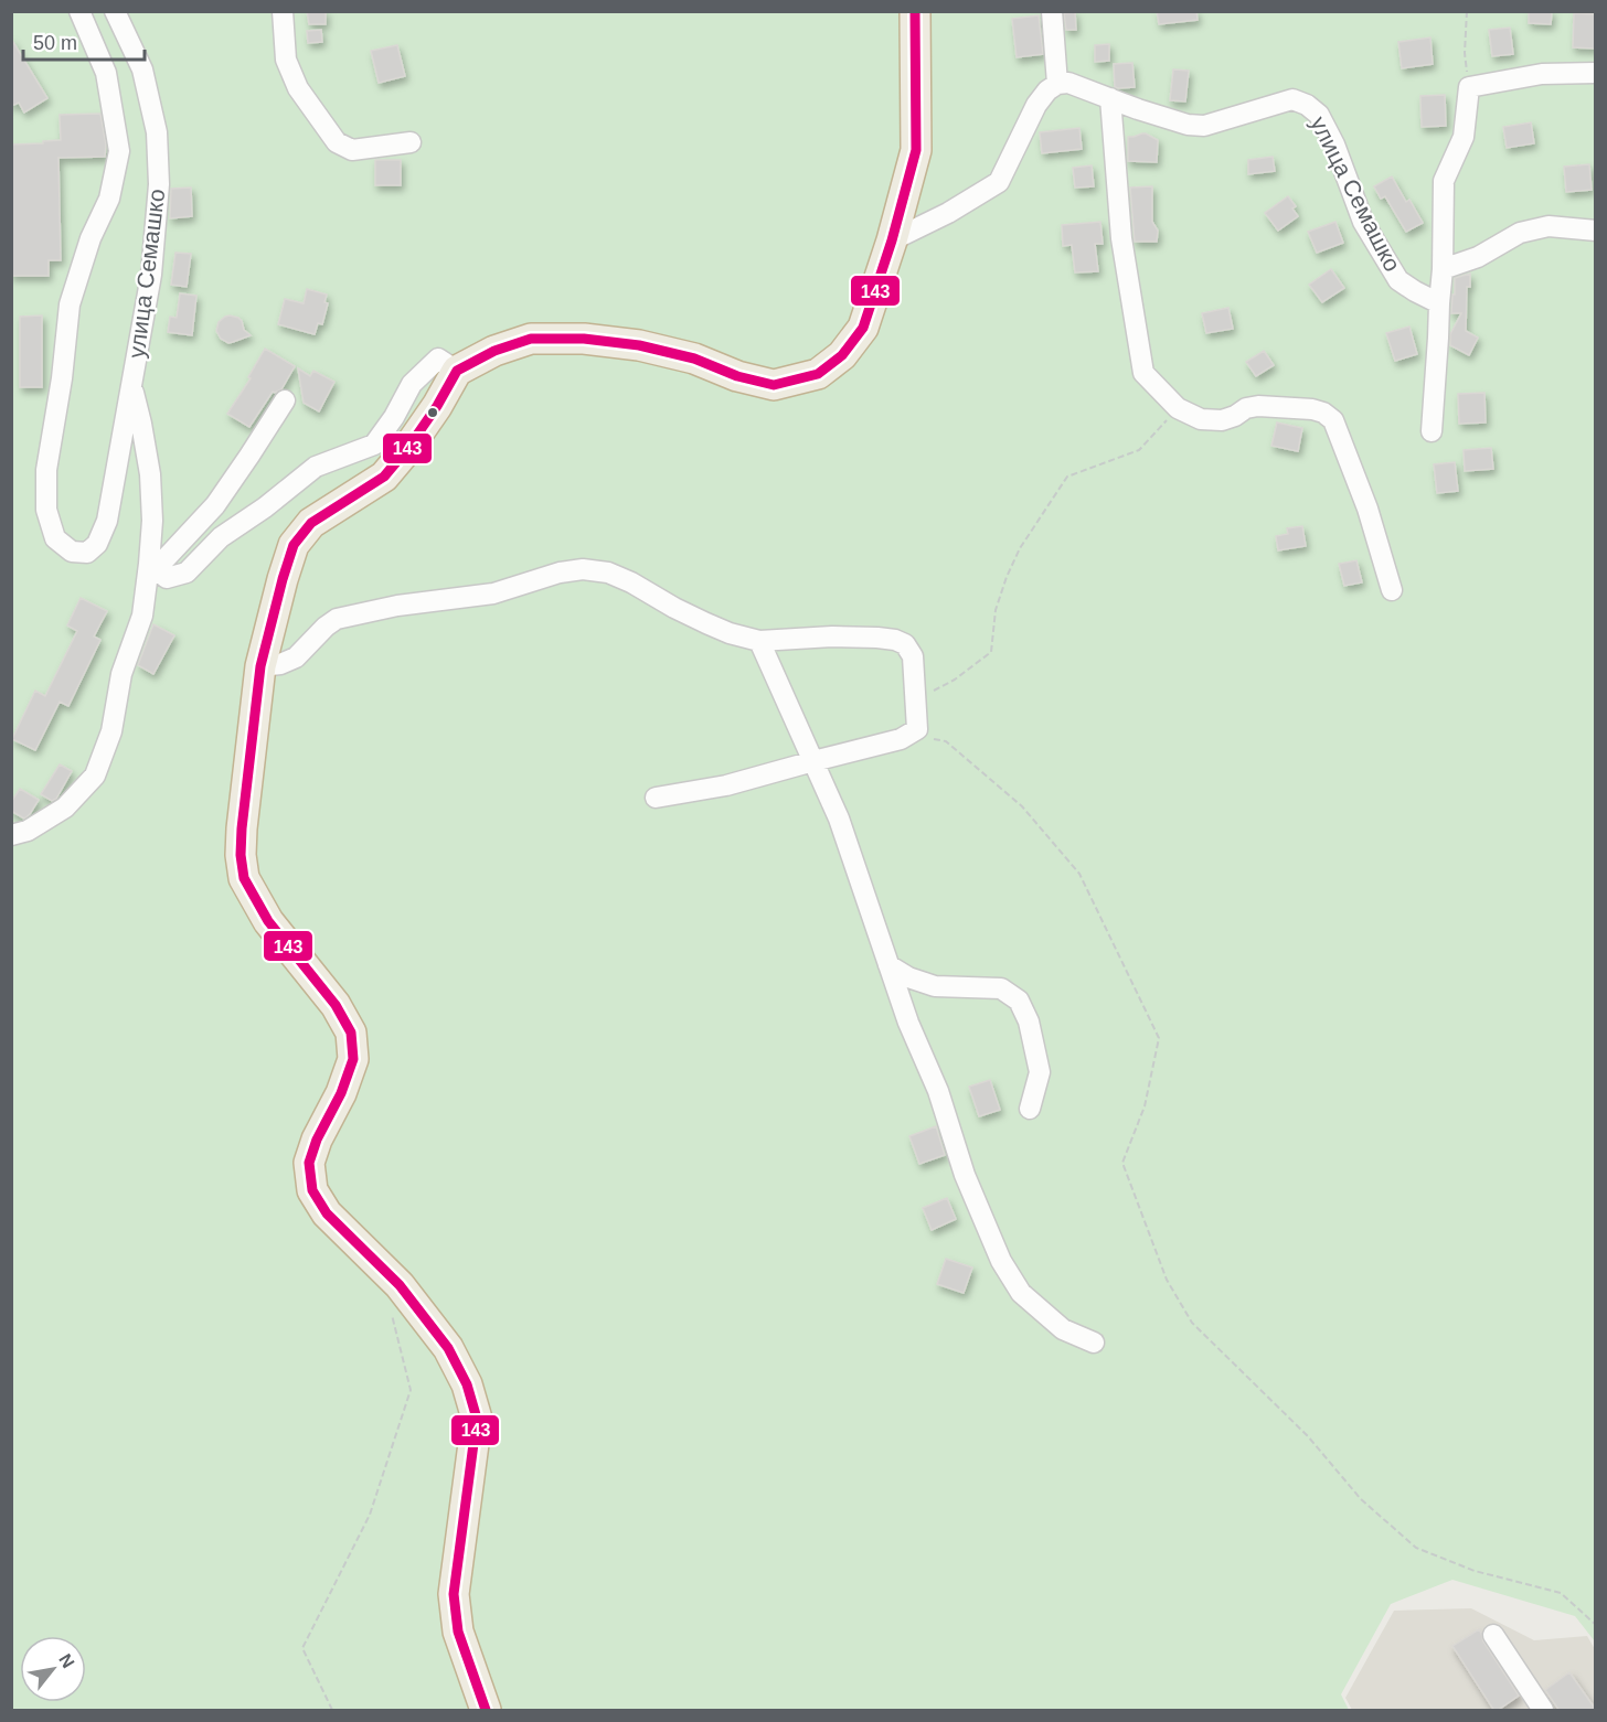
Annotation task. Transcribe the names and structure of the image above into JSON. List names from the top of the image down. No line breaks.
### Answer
{"streets":{"street":["улица Семашко"]},"lines":["transit line 143"],"scale_bar":"50 m","north":"top right"}
